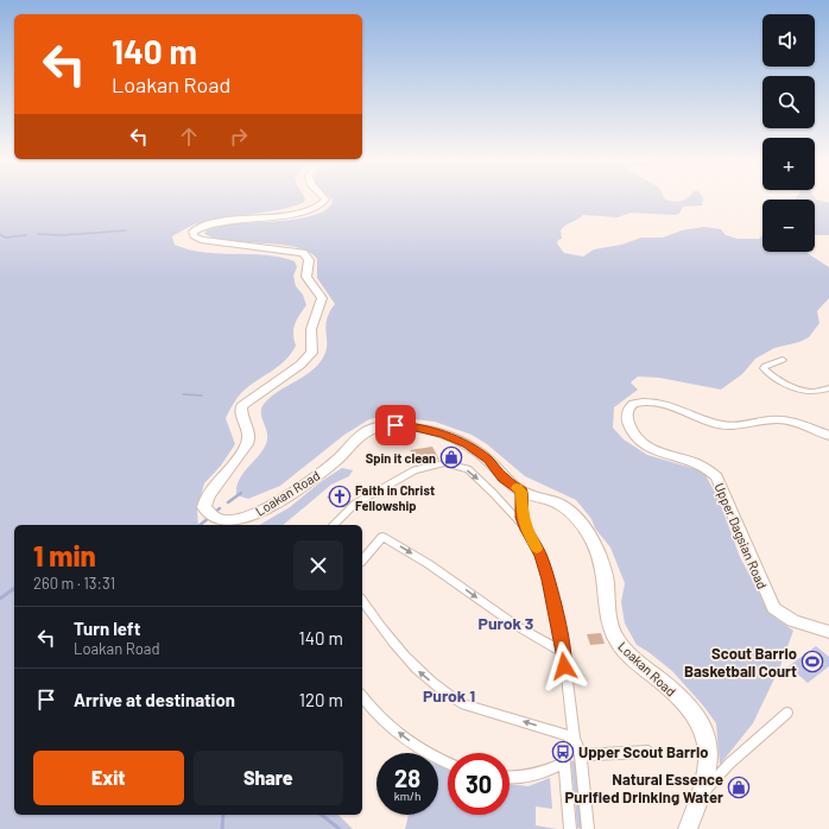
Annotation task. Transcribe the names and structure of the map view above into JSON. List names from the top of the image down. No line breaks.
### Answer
{"streets":{"main road":["Loakan Road"],"street":["Upper Dagsian Road"]},"districts":["Purok 3","Purok 1"],"places":{"shop":["Spin it clean","Natural Essence Purified Drinking Water"],"church":["Faith in Christ Fellowship"],"sports":["Scout Barrio Basketball Court"],"bus stop":["Upper Scout Barrio"]},"page":{"map_buttons":["+","−"],"turn":["140 m","Loakan Road"],"heading":["1 min","260 m · 13:31"],"list":[{"name":"Turn left","note":"Loakan Road","value":"140 m"},{"name":"Arrive at destination","value":"120 m"}],"buttons":["Exit","Share"],"speed":"28 km/h","limit":"30"}}
